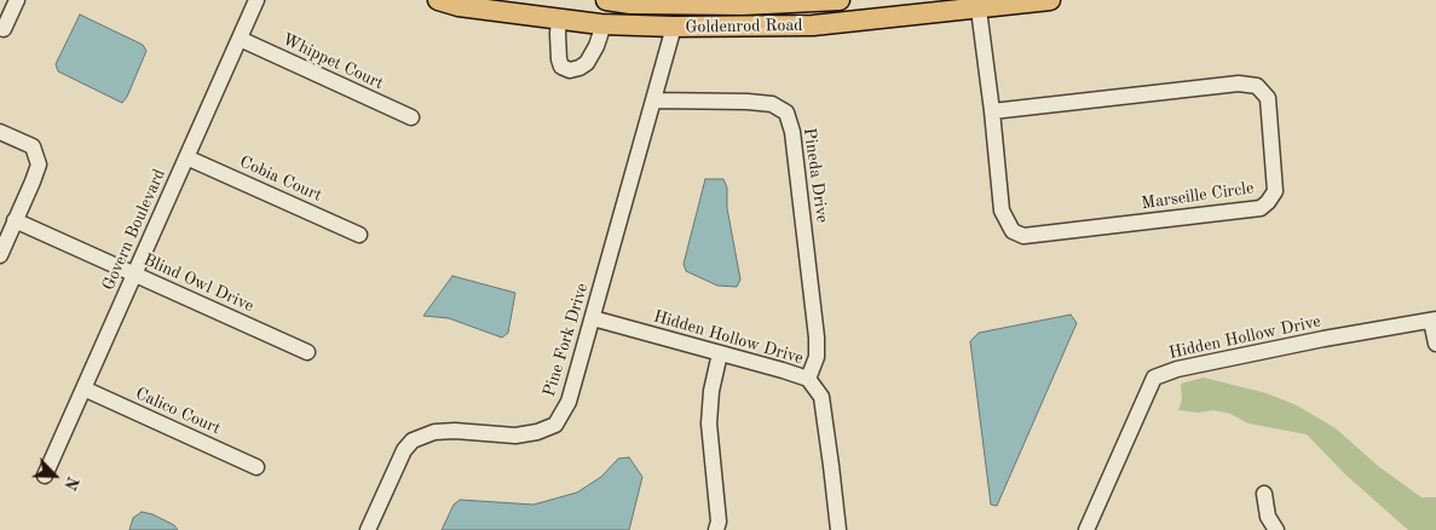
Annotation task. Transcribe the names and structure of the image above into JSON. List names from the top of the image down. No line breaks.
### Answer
{"streets":{"main road":["Goldenrod Road"],"street":["Whippet Court","Pineda Drive","Cobia Court","Marseille Circle","Govern Boulevard","Blind Owl Drive","Hidden Hollow Drive","Pine Fork Drive","Calico Court"]},"crossings":[["Goldenrod Road","Marseille Circle"],["Goldenrod Road","Pine Fork Drive"],["Whippet Court","Govern Boulevard"],["Pineda Drive","Hidden Hollow Drive"],["Pineda Drive","Pine Fork Drive"],["Cobia Court","Govern Boulevard"],["Govern Boulevard","Blind Owl Drive"],["Govern Boulevard","Calico Court"],["Hidden Hollow Drive","Pine Fork Drive"]],"north":"bottom right"}
